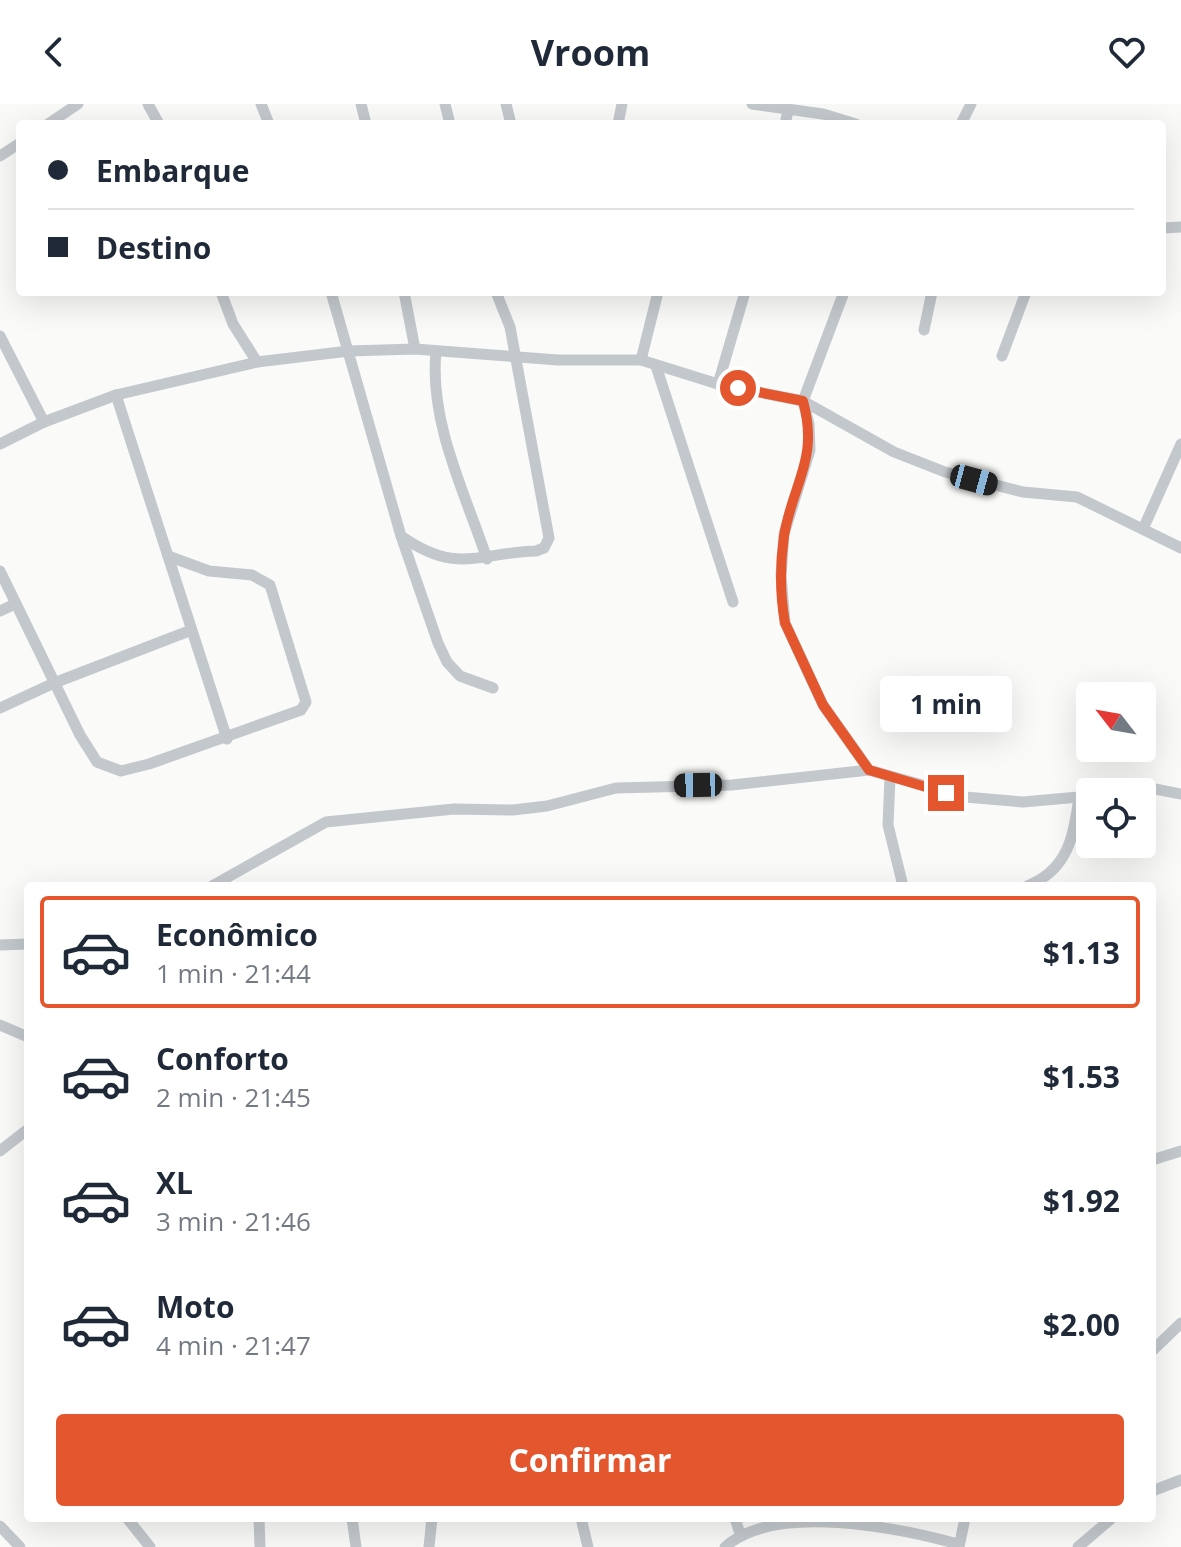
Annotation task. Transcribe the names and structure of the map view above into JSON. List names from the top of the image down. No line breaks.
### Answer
{"north":"top left","page":{"header":"Vroom","banner":["Embarque","Destino"],"bubble":"1 min","list":[{"name":"Econômico","note":"1 min · 21:44","value":"$1.13"},{"name":"Conforto","note":"2 min · 21:45","value":"$1.53"},{"name":"XL","note":"3 min · 21:46","value":"$1.92"},{"name":"Moto","note":"4 min · 21:47","value":"$2.00"}],"buttons":"Confirmar"}}
